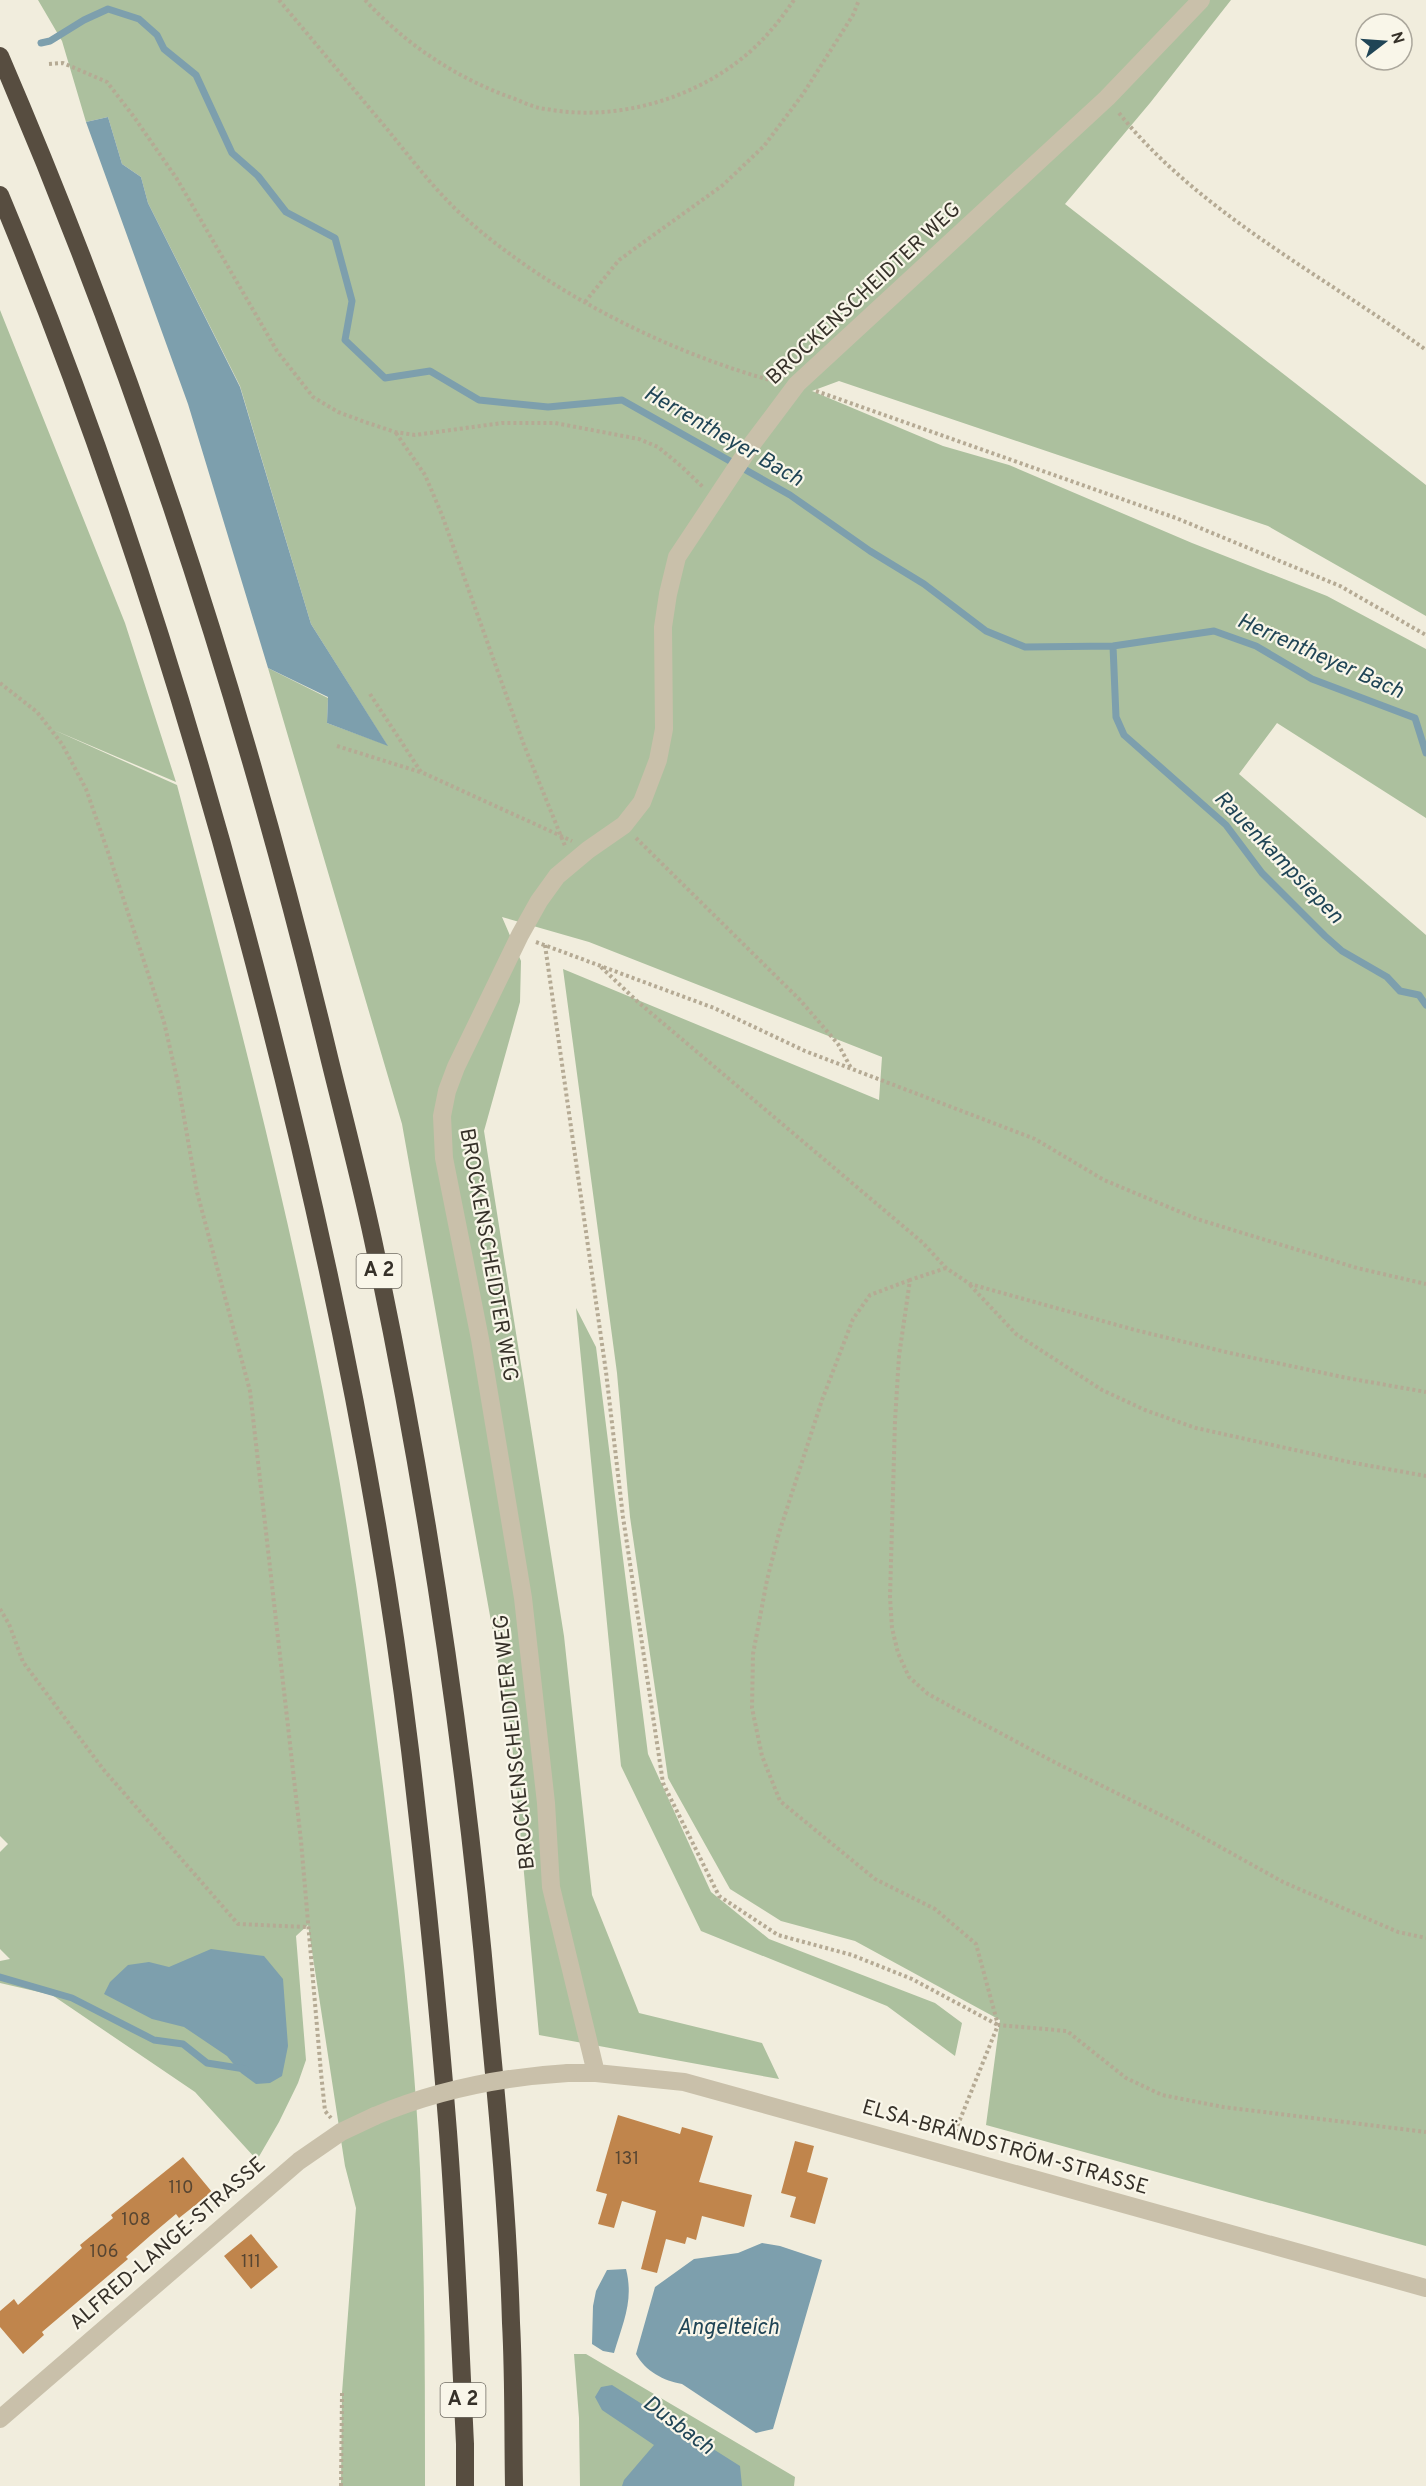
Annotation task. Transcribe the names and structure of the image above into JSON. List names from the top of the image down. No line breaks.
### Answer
{"streets":{"highway":["A 2"],"street":["BROCKENSCHEIDTER WEG","ELSA-BRÄNDSTRÖM-STRASSE","ALFRED-LANGE-STRASSE"]},"crossings":[["BROCKENSCHEIDTER WEG","ELSA-BRÄNDSTRÖM-STRASSE"],["ELSA-BRÄNDSTRÖM-STRASSE","ALFRED-LANGE-STRASSE"]],"water":["Herrentheyer Bach","Rauenkampsiepen","Angelteich","Dusbach"],"house_numbers":["131","110","108","106","111"],"north":"right"}
